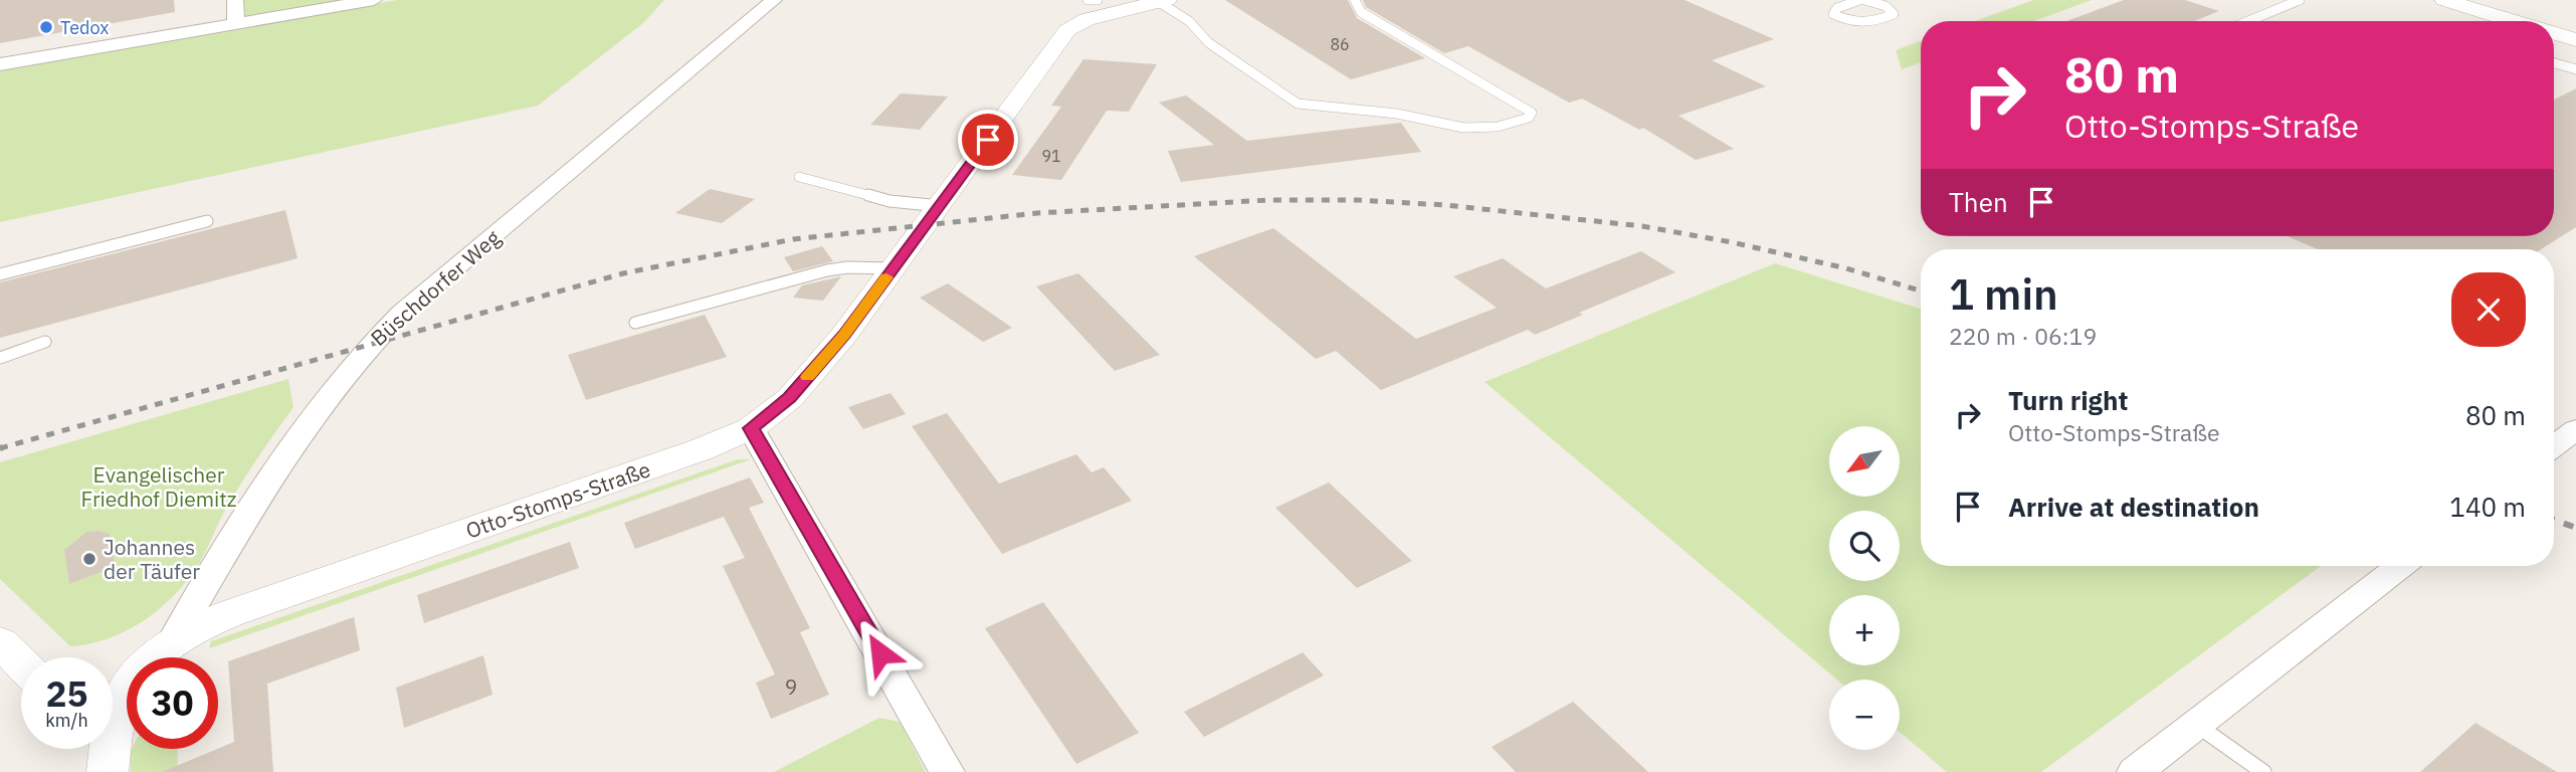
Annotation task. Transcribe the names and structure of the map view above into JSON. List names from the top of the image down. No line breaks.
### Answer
{"streets":{"street":["Büschdorfer Weg","Otto-Stomps-Straße"]},"crossings":[["Büschdorfer Weg","Otto-Stomps-Straße"]],"parks":["Evangelischer Friedhof Diemitz"],"places":["Tedox","Johannes der Täufer"],"house_numbers":["86","91","9"],"north":"bottom left","page":{"turn":["80 m","Otto-Stomps-Straße"],"then":"Then","heading":["1 min","220 m · 06:19"],"list":[{"name":"Turn right","note":"Otto-Stomps-Straße","value":"80 m"},{"name":"Arrive at destination","value":"140 m"}],"map_buttons":["+","−"],"speed":"25 km/h","limit":"30"}}
